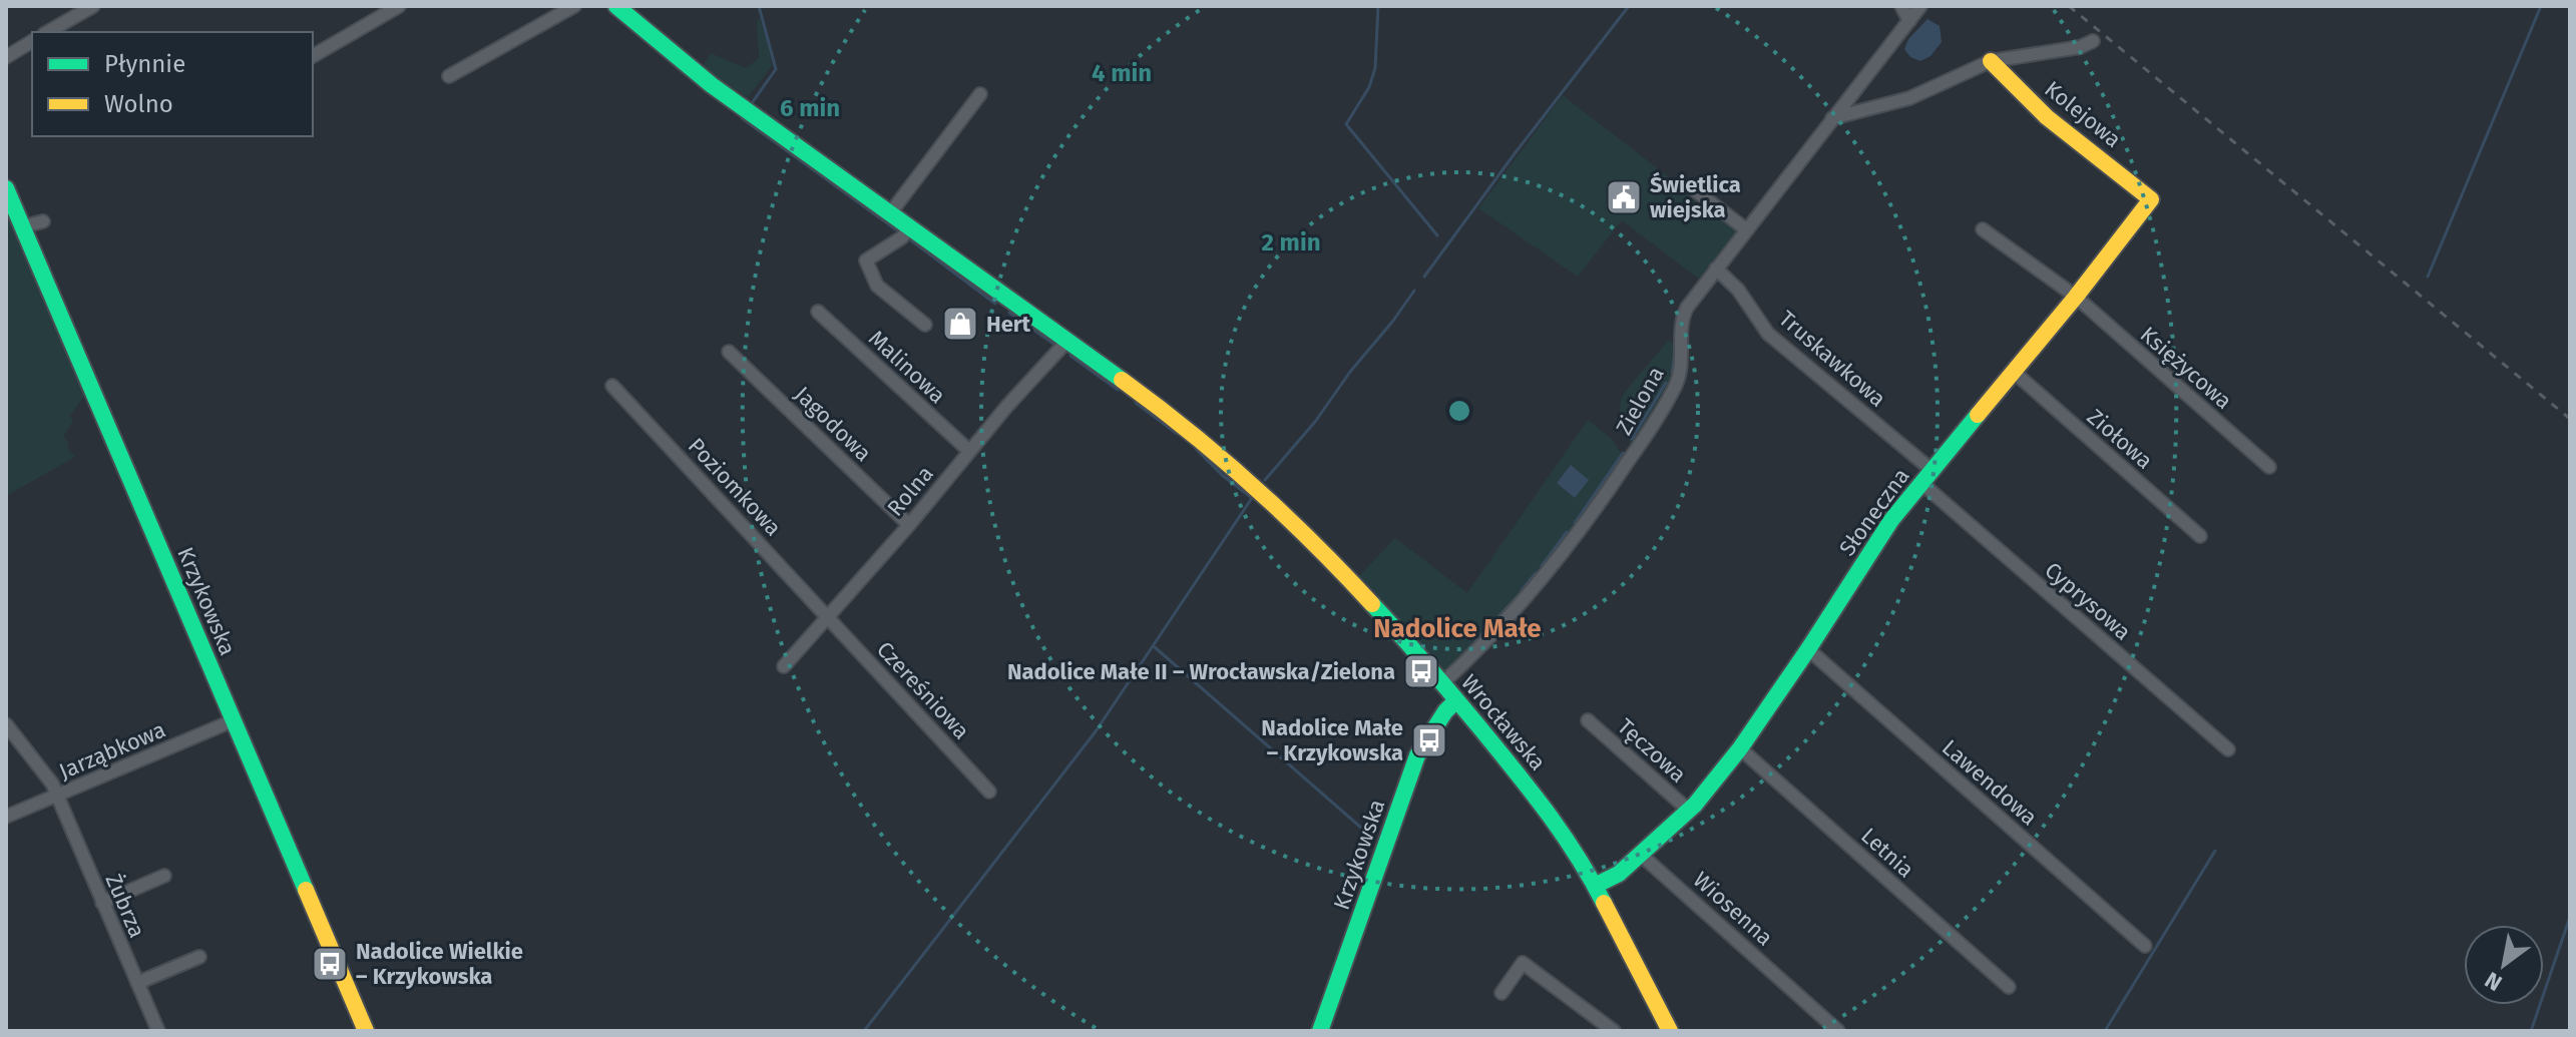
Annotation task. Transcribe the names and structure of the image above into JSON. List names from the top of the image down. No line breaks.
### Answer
{"streets":{"street":["Kolejowa","Truskawkowa","Malinowa","Księżycowa","Zielona","Jagodowa","Ziołowa","Poziomkowa","Rolna","Słoneczna","Krzykowska","Cyprysowa","Czereśniowa","Wrocławska","Jarząbkowa","Tęczowa","Lawendowa","Letnia","Żubrza","Wiosenna"]},"crossings":[["Kolejowa","Słoneczna"],["Truskawkowa","Zielona"],["Truskawkowa","Słoneczna"],["Truskawkowa","Cyprysowa"],["Malinowa","Rolna"],["Księżycowa","Słoneczna"],["Zielona","Wrocławska"],["Jagodowa","Rolna"],["Ziołowa","Słoneczna"],["Poziomkowa","Rolna"],["Poziomkowa","Czereśniowa"],["Rolna","Czereśniowa"],["Rolna","Wrocławska"],["Słoneczna","Cyprysowa"],["Słoneczna","Tęczowa"],["Słoneczna","Lawendowa"],["Słoneczna","Letnia"],["Słoneczna","Wiosenna"],["Krzykowska","Wrocławska"],["Krzykowska","Jarząbkowa"],["Jarząbkowa","Żubrza"]],"districts":["Nadolice Małe"],"places":{"public building":["Świetlica wiejska"],"shop":["Hert"],"bus stop":["Nadolice Małe II – Wrocławska/Zielona","Nadolice Małe – Krzykowska","Nadolice Wielkie – Krzykowska"]},"legend":["Płynnie","Wolno"],"north":"bottom left","rings":["4 min","6 min","2 min"]}
